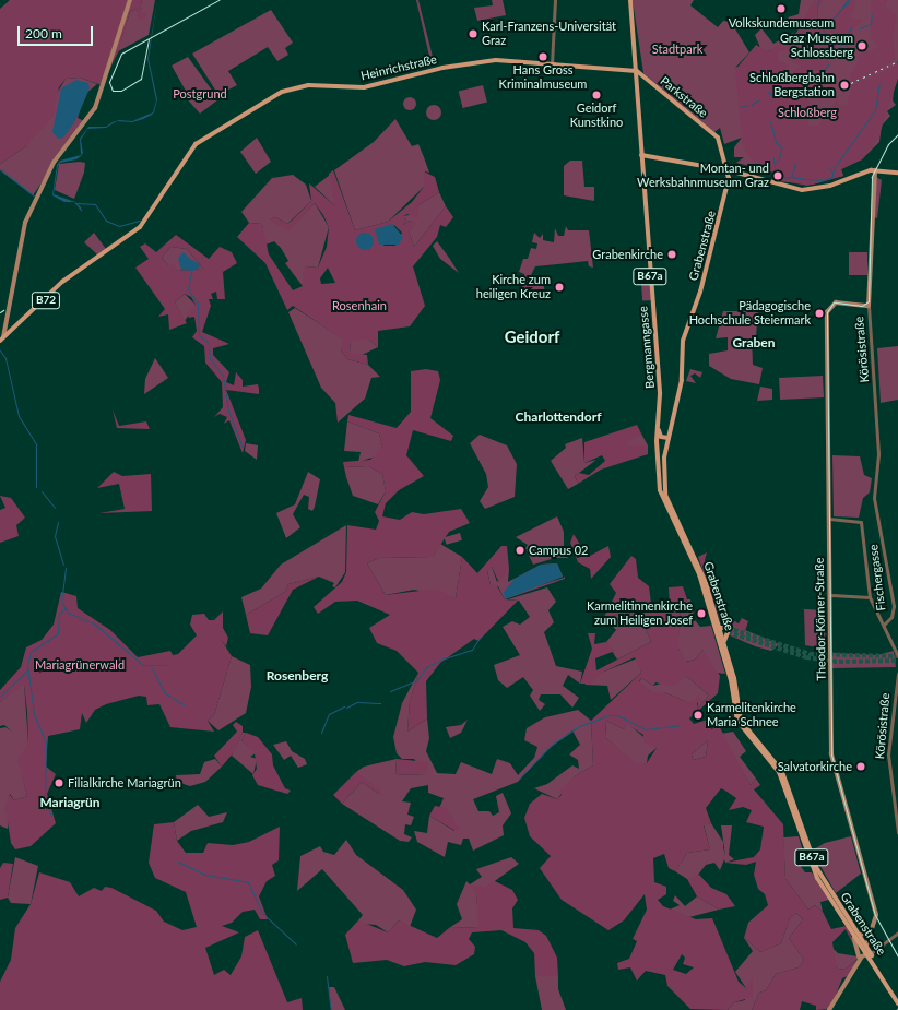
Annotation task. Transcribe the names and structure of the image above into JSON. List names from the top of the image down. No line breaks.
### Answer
{"streets":{"main road":["Heinrichstraße","Parkstraße","Grabenstraße","B67a","B72","Bergmanngasse","Körösistraße","Theodor-Körner-Straße"],"street":["Fischergasse"]},"crossings":[["Heinrichstraße","Parkstraße"],["Heinrichstraße","B67a"],["Heinrichstraße","Bergmanngasse"],["Parkstraße","Grabenstraße"],["Parkstraße","B67a"],["Parkstraße","Bergmanngasse"],["Grabenstraße","B67a"],["Grabenstraße","Bergmanngasse"],["Grabenstraße","Theodor-Körner-Straße"],["B67a","Bergmanngasse"],["Körösistraße","Fischergasse"],["Körösistraße","Theodor-Körner-Straße"]],"districts":["Geidorf","Graben","Charlottendorf","Rosenberg","Mariagrün"],"parks":["Stadtpark","Postgrund","Schloßberg","Rosenhain","Mariagrünerwald"],"places":["Volkskundemuseum","Karl-Franzens-Universität Graz","Graz Museum Schlossberg","Hans Gross Kriminalmuseum","Schloßbergbahn Bergstation","Geidorf Kunstkino","Montan- und Werksbahnmuseum Graz","Grabenkirche","Kirche zum heiligen Kreuz","Pädagogische Hochschule Steiermark","Campus 02","Karmelitinnenkirche zum Heiligen Josef","Karmelitenkirche Maria Schnee","Salvatorkirche","Filialkirche Mariagrün"],"scale_bar":"200 m"}
